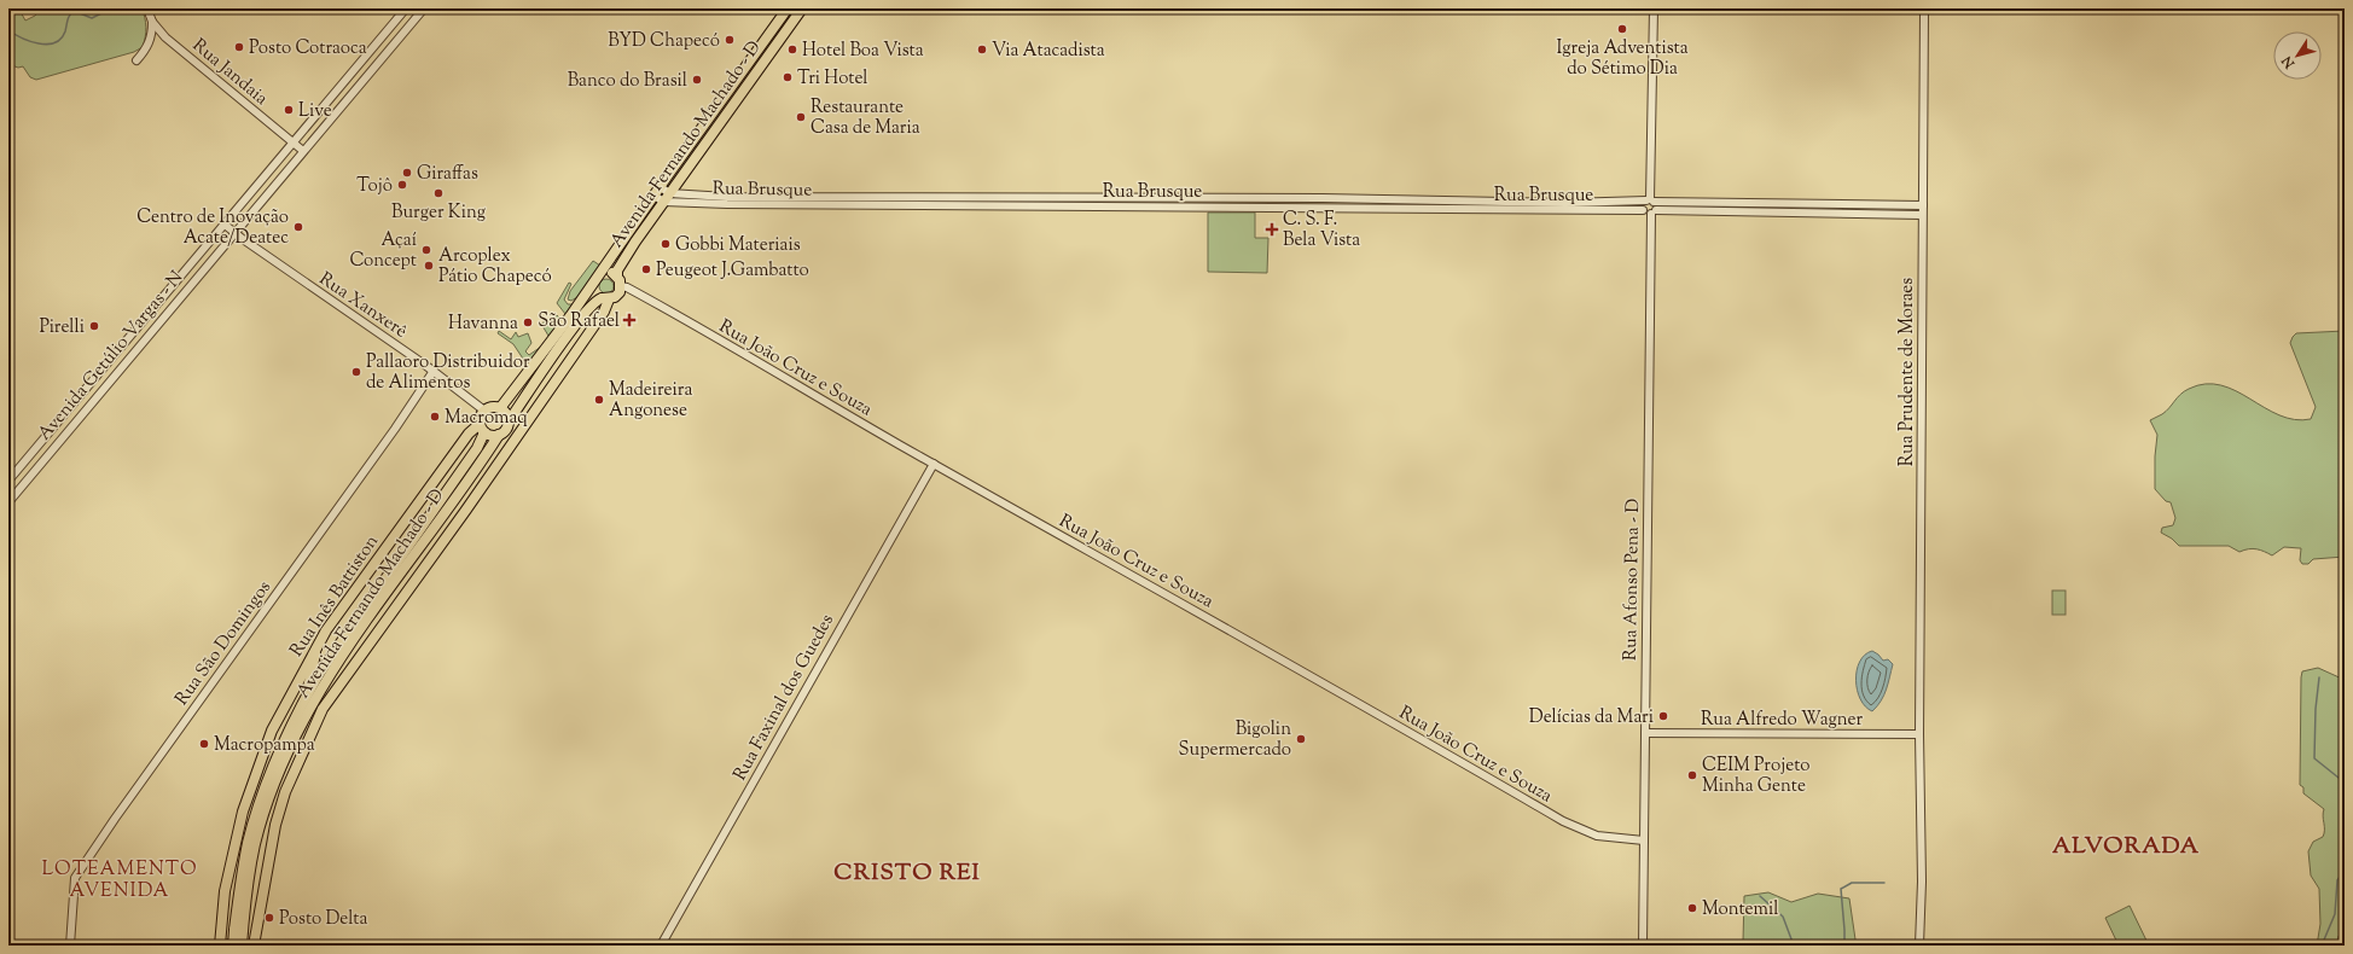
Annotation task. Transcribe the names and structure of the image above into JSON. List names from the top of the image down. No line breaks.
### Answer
{"streets":{"main road":["Avenida Fernando Machado - D","Rua Inês Battiston"],"street":["Rua Jandaia","Rua Brusque","Rua Xanxerê","Avenida Getúlio Vargas - N","Rua João Cruz e Souza","Rua Prudente de Moraes","Rua Afonso Pena - D","Rua São Domingos","Rua Faxinal dos Guedes","Rua Alfredo Wagner"]},"crossings":[["Rua Jandaia","Avenida Getúlio Vargas - N"],["Avenida Fernando Machado - D","Rua Brusque"],["Avenida Fernando Machado - D","Rua Xanxerê"],["Avenida Fernando Machado - D","Rua João Cruz e Souza"],["Avenida Fernando Machado - D","Rua Inês Battiston"],["Rua Brusque","Rua Prudente de Moraes"],["Rua Brusque","Rua Afonso Pena - D"],["Rua Xanxerê","Avenida Getúlio Vargas - N"],["Rua Xanxerê","Rua Inês Battiston"],["Rua Xanxerê","Rua São Domingos"],["Rua João Cruz e Souza","Rua Afonso Pena - D"],["Rua João Cruz e Souza","Rua Faxinal dos Guedes"],["Rua Prudente de Moraes","Rua Alfredo Wagner"],["Rua Afonso Pena - D","Rua Alfredo Wagner"]],"districts":["ALVORADA","LOTEAMENTO AVENIDA","CRISTO REI"],"places":{"other":["Igreja Adventista do Sétimo Dia","BYD Chapecó","Posto Cotraoca","Hotel Boa Vista","Via Atacadista","Tri Hotel","Banco do Brasil","Live","Restaurante Casa de Maria","Giraffas","Tojô","Burger King","Centro de Inovação Acate/Deatec","Gobbi Materiais","Açaí Concept","Arcoplex Pátio Chapecó","Peugeot J.Gambatto","Havanna","Pirelli","Pallaoro Distribuidor de Alimentos","Madeireira Angonese","Macromaq","Delícias da Mari","Bigolin Supermercado","Macropampa","CEIM Projeto Minha Gente","Montemil","Posto Delta"],"health":["C. S. F. Bela Vista","São Rafael"]},"north":"bottom left"}
